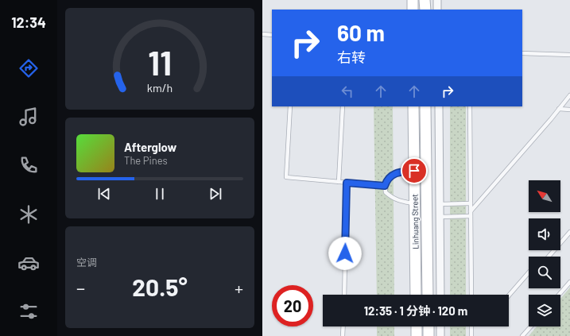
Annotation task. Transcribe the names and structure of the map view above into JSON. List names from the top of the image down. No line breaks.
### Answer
{"streets":{"main road":["Linhuang Street"]},"north":"top left","page":{"tabs":"12:34","turn":["60 m","右转"],"song":["Afterglow","The Pines"],"tile":"空调","heat":["−","20.5°","+"],"limit":"20","trip":"12:35 · 1 分钟 · 120 m","gauge":["11","km/h"]}}
